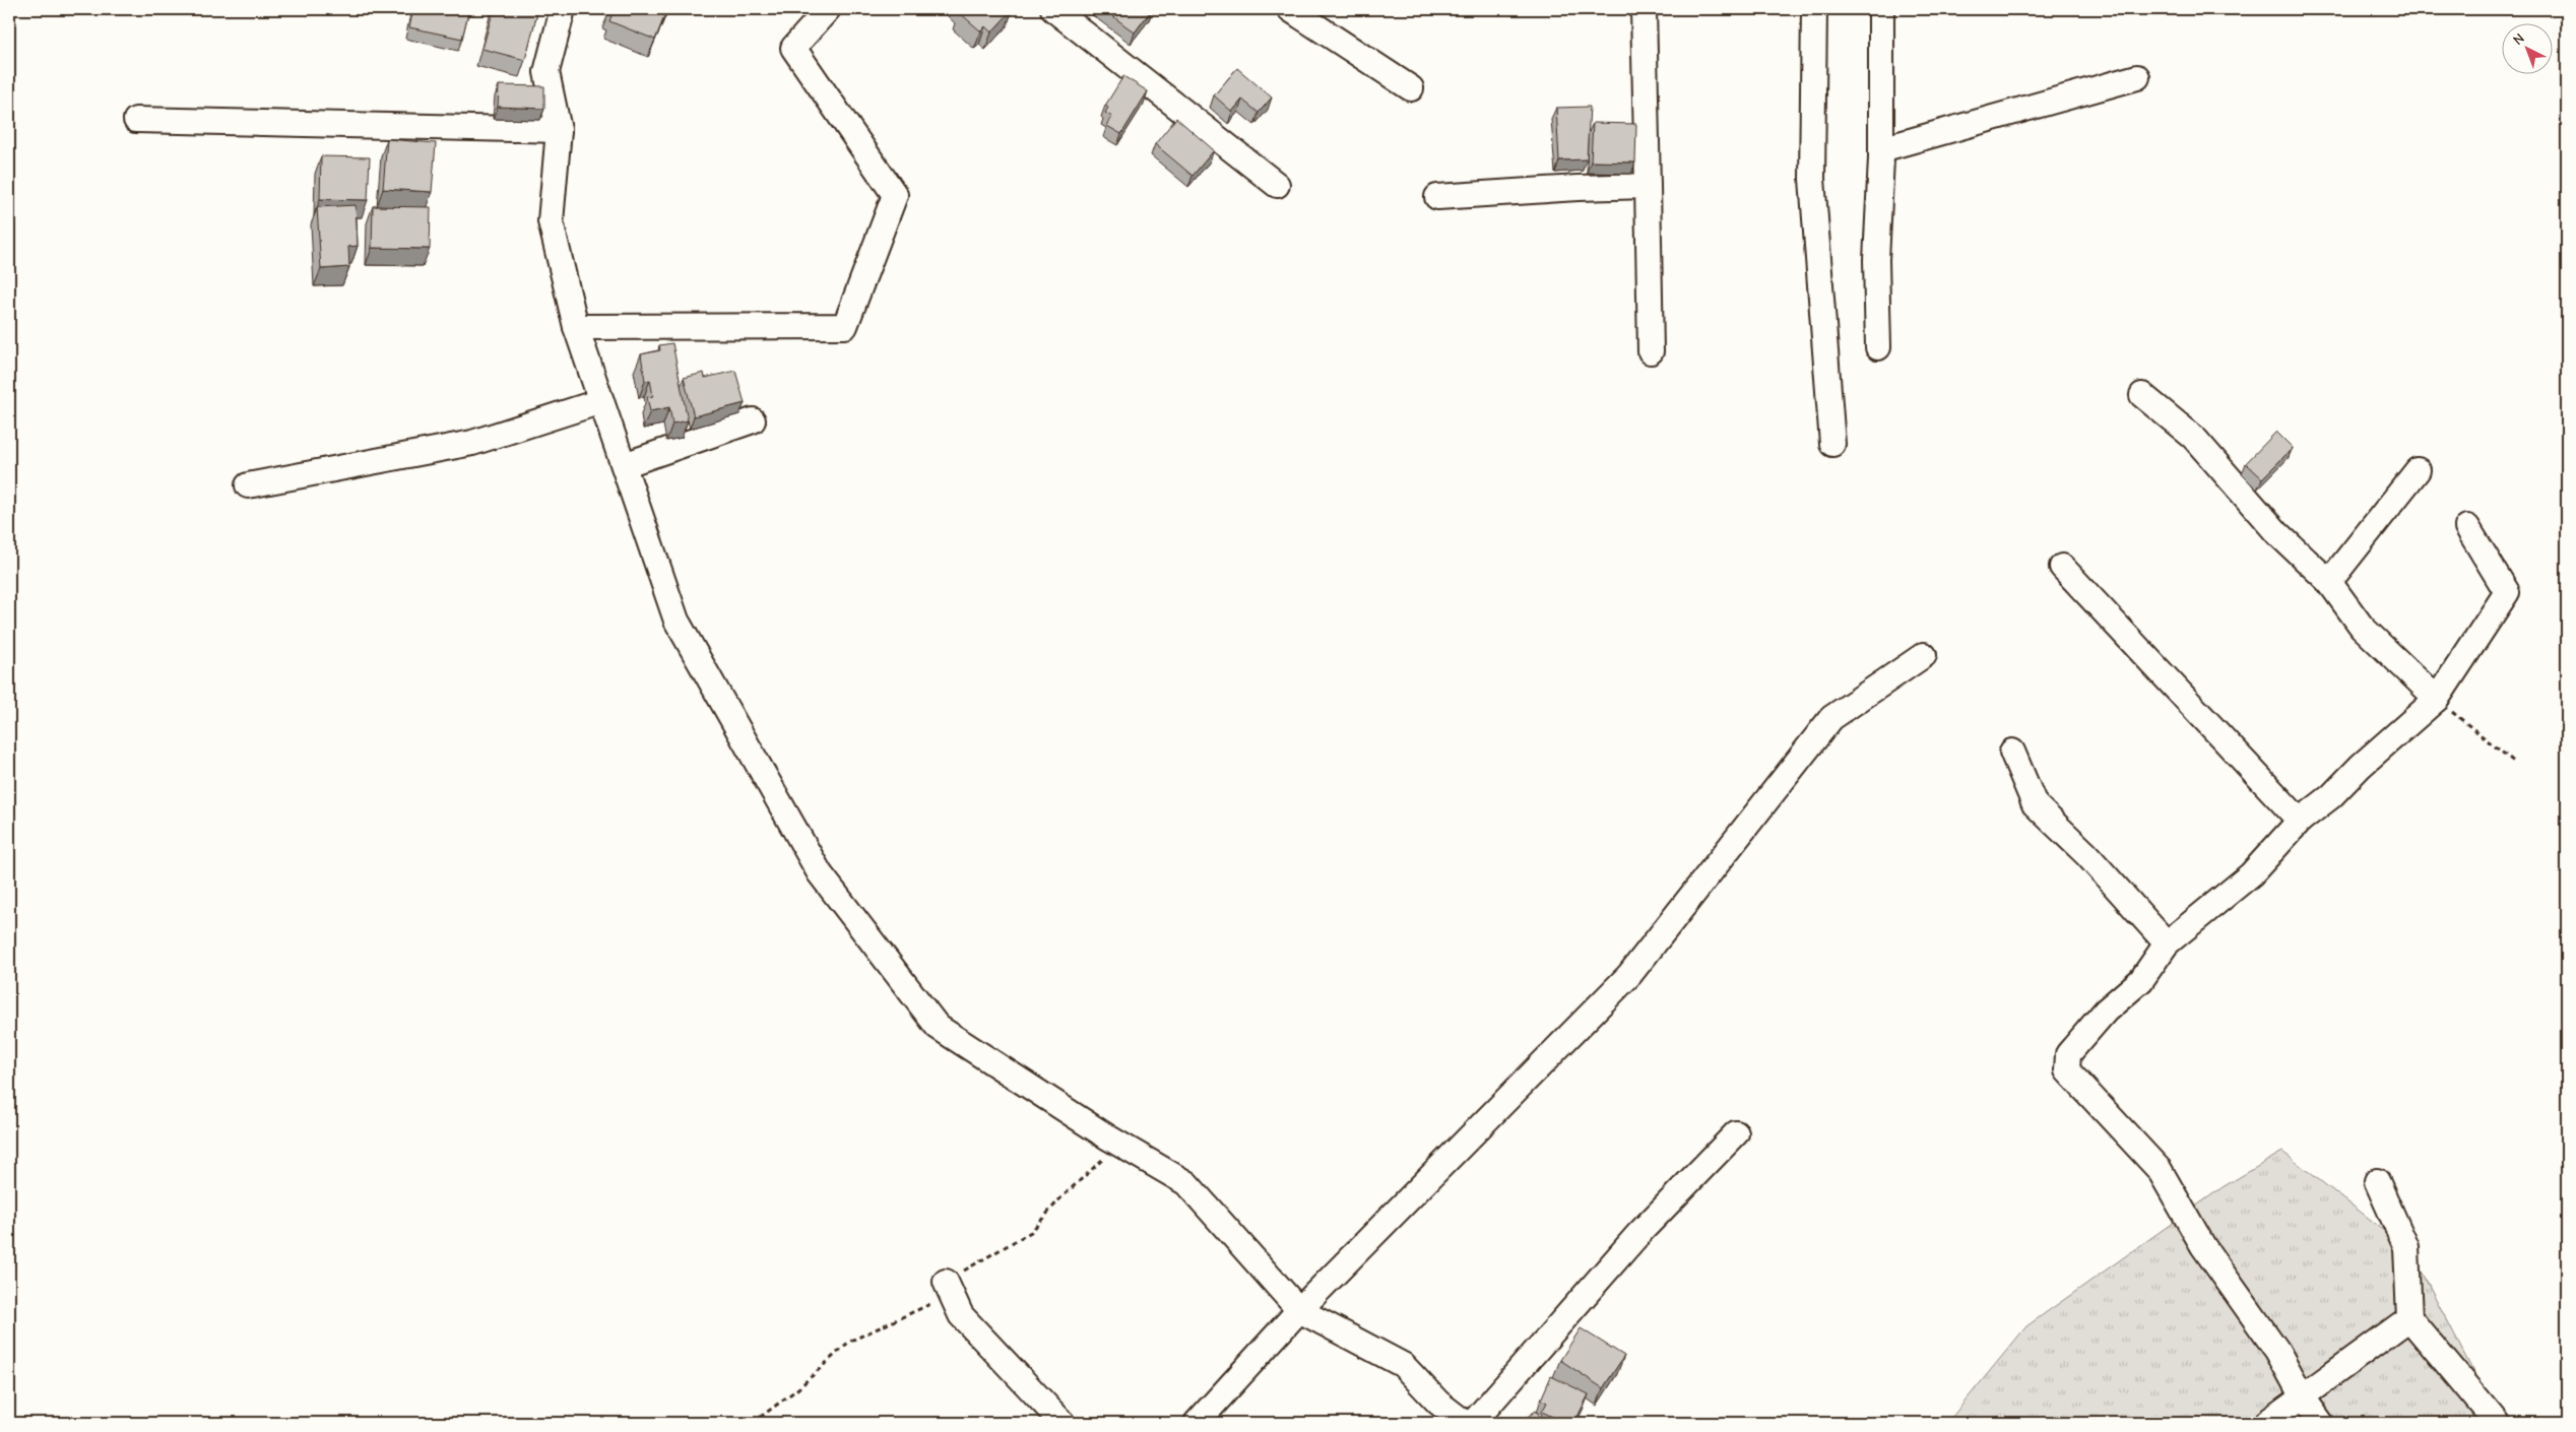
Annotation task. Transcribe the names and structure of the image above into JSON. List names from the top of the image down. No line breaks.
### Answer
{"north":"top left"}
